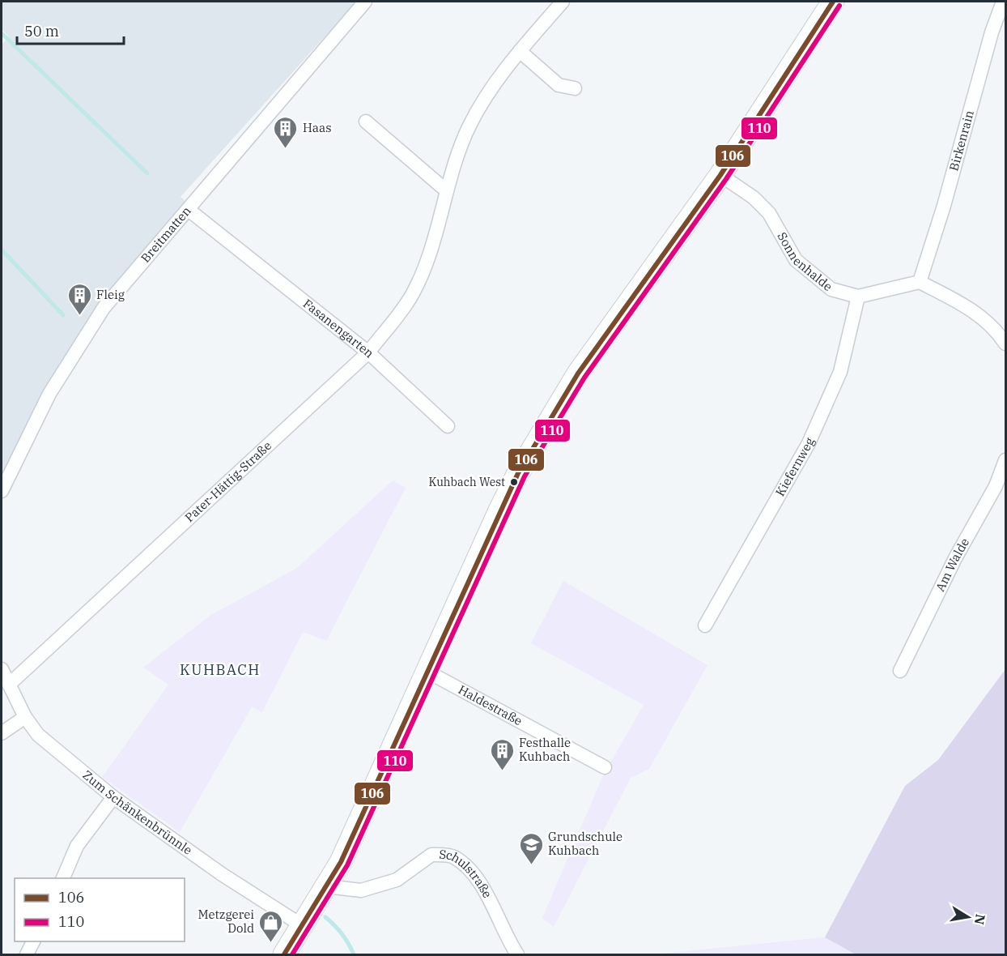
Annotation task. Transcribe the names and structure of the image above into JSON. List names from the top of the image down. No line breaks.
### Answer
{"streets":{"street":["Birkenrain","Breitmatten","Sonnenhalde","Fasanengarten","Kiefernweg","Pater-Hättig-Straße","Am Walde","Haldestraße","Zum Schänkenbrünnle","Schulstraße"]},"crossings":[["Birkenrain","Sonnenhalde"],["Breitmatten","Fasanengarten"],["Sonnenhalde","Kiefernweg"],["Fasanengarten","Pater-Hättig-Straße"],["Pater-Hättig-Straße","Zum Schänkenbrünnle"]],"districts":["KUHBACH"],"places":{"building":["Haas","Fleig","Festhalle Kuhbach"],"other":["Kuhbach West"],"school or university":["Grundschule Kuhbach"],"shop":["Metzgerei Dold"]},"lines":["transit line 106","transit line 110"],"legend":["106","110"],"scale_bar":"50 m","north":"right"}
